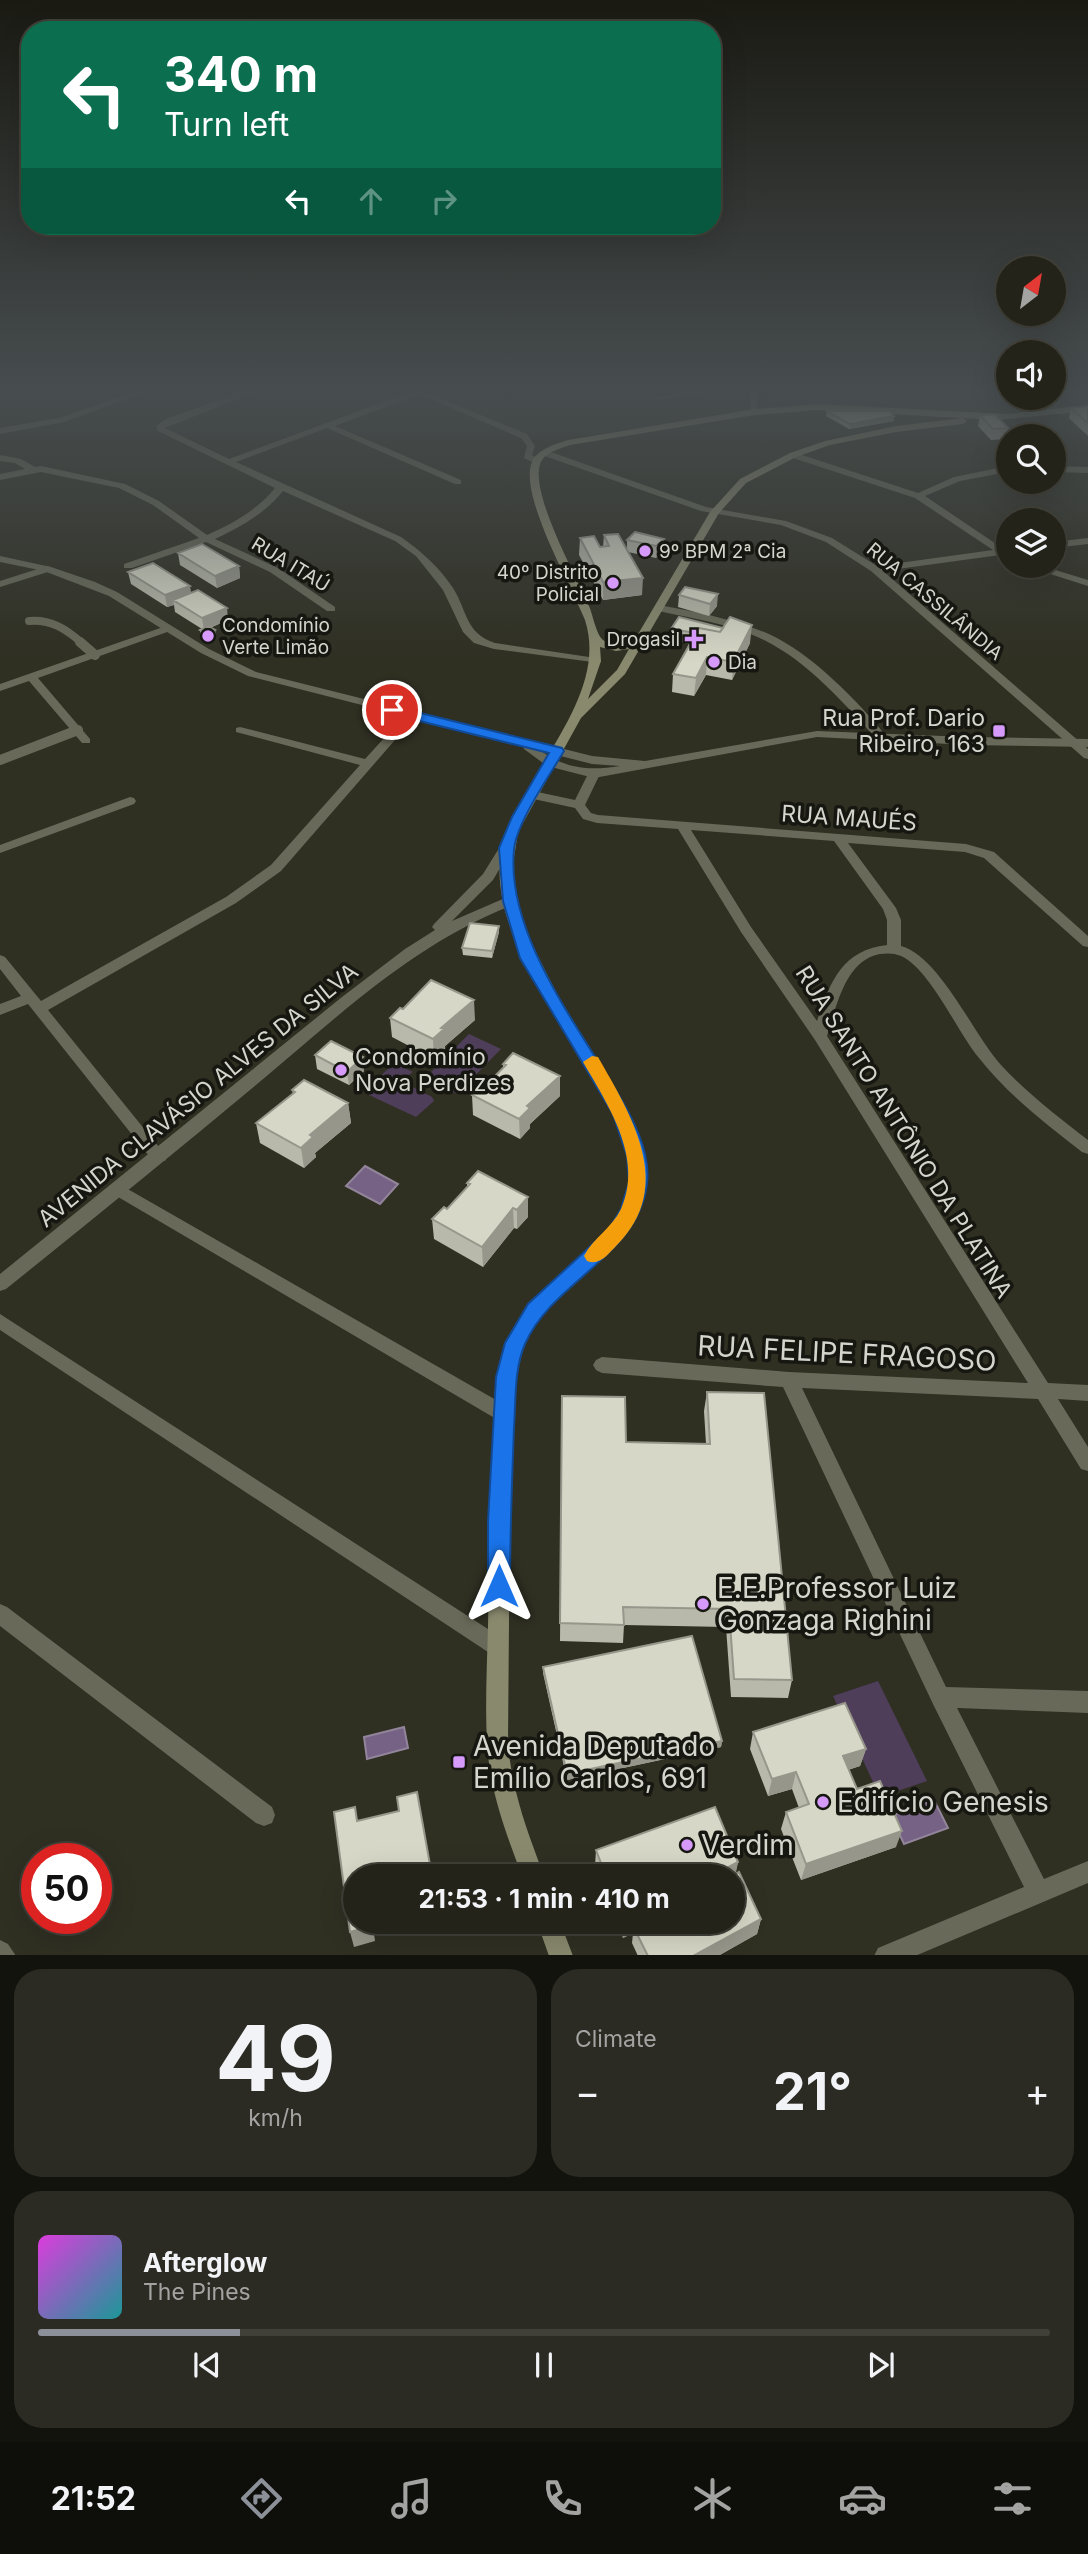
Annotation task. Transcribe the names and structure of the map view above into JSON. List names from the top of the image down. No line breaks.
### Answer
{"streets":{"street":["RUA ITAÚ","RUA CASSILÂNDIA","RUA MAUÉS","AVENIDA CLAVÁSIO ALVES DA SILVA","RUA SANTO ANTÔNIO DA PLATINA","RUA FELIPE FRAGOSO"]},"crossings":[["RUA MAUÉS","RUA SANTO ANTÔNIO DA PLATINA"],["RUA SANTO ANTÔNIO DA PLATINA","RUA FELIPE FRAGOSO"]],"places":{"other":["9º BPM 2ª Cia","40º Distrito Policial","Condomínio Verte Limão","Dia","Condomínio Nova Perdizes","E.E.Professor Luiz Gonzaga Righini","Edifício Genesis","Verdim"],"health":["Drogasil"],"transit":["Rua Prof. Dario Ribeiro, 163","Avenida Deputado Emílio Carlos, 691"]},"north":"top right","page":{"turn":["340 m","Turn left"],"limit":"50","trip":"21:53 · 1 min · 410 m","tile":[["49","km/h"],"Climate"],"heat":["−","21°","+"],"song":["Afterglow","The Pines"],"tabs":"21:52"}}
